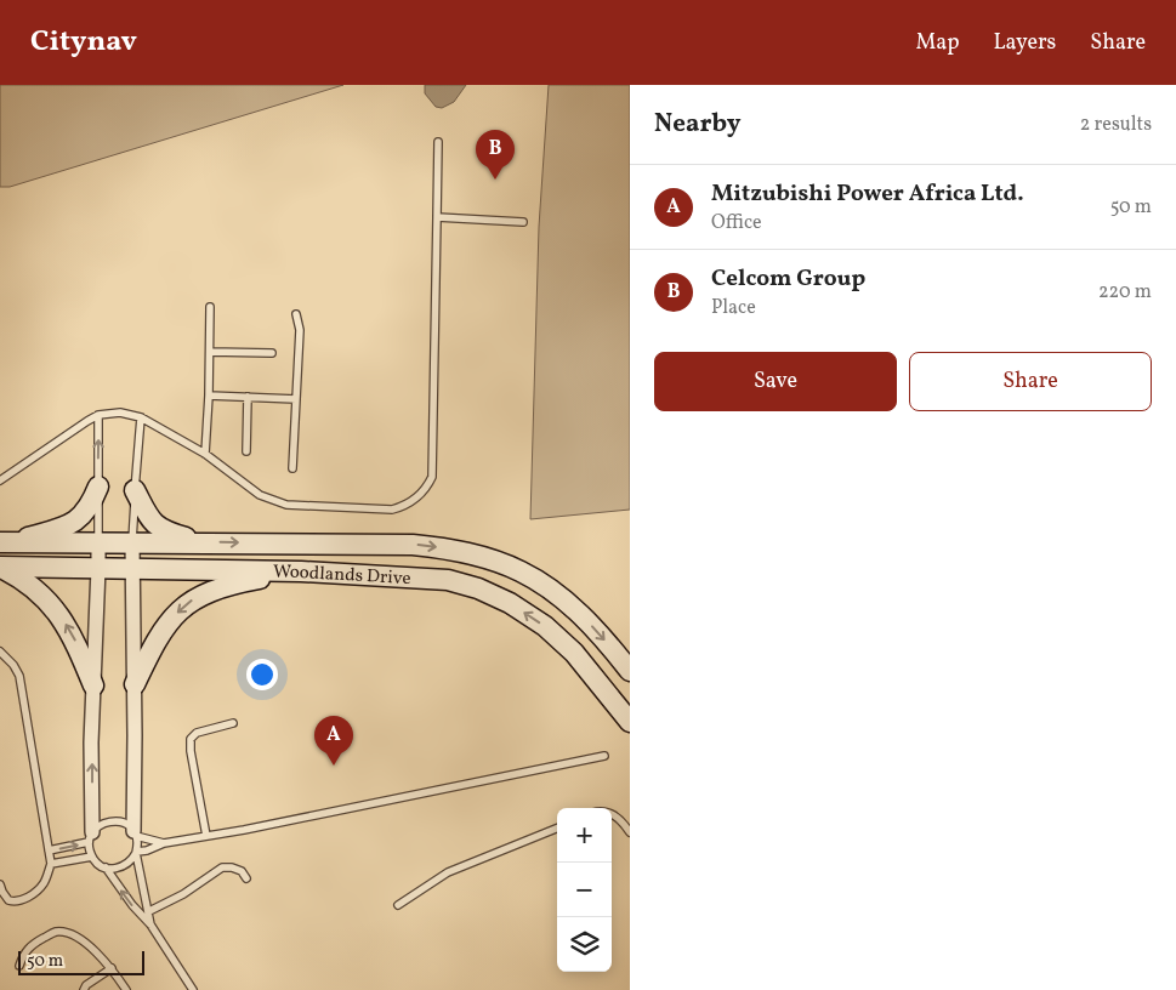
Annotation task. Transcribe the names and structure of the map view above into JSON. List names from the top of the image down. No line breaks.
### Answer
{"streets":{"main road":["Woodlands Drive"]},"scale_bar":"50 m","page":{"header":"Citynav","nav":["Map","Layers","Share"],"heading":["Nearby","2 results"],"pins":["B","A"],"list":[{"mark":"A","name":"Mitzubishi Power Africa Ltd.","note":"Office","value":"50 m"},{"mark":"B","name":"Celcom Group","note":"Place","value":"220 m"}],"buttons":["Save","Share"],"map_buttons":["+","−"],"scale":"50 m"}}
